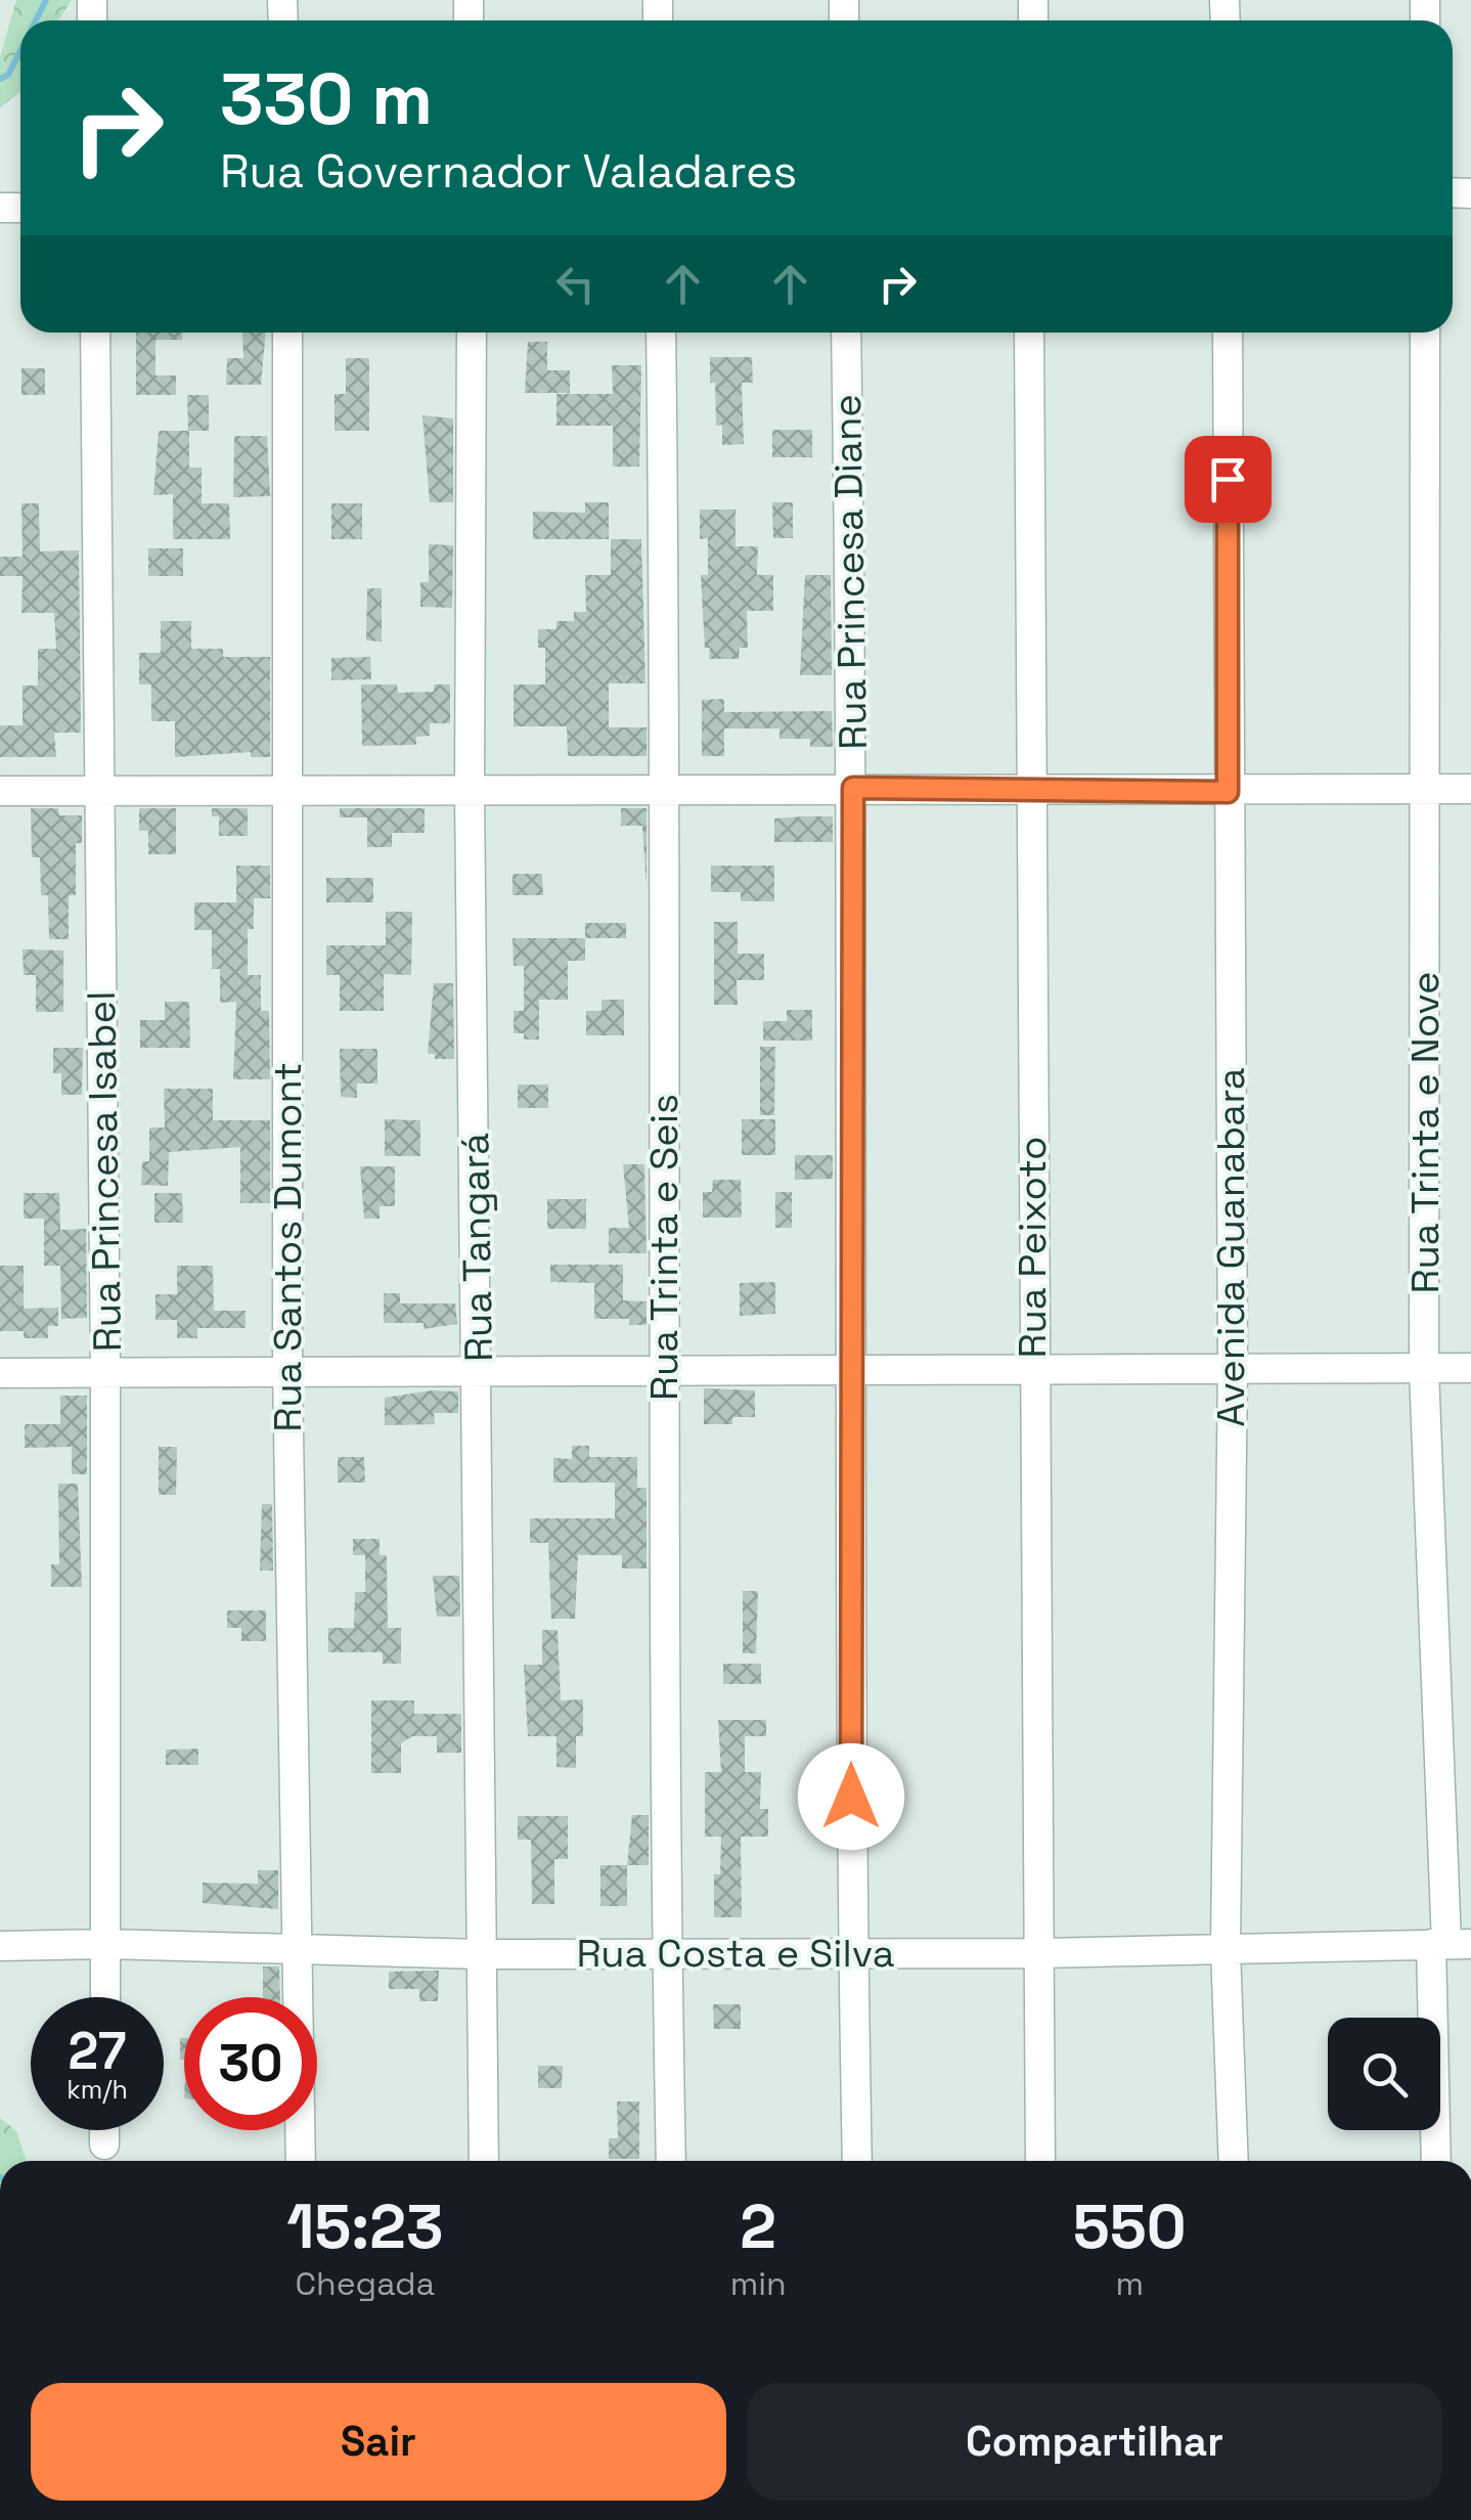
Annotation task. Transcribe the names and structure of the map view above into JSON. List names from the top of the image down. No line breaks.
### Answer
{"streets":{"street":["Rua Princesa Diane","Rua Trinta e Nove","Rua Princesa Isabel","Rua Santos Dumont","Rua Tangará","Rua Trinta e Seis","Rua Peixoto","Avenida Guanabara","Rua Costa e Silva"]},"crossings":[["Rua Princesa Diane","Rua Costa e Silva"],["Rua Trinta e Nove","Rua Costa e Silva"],["Rua Princesa Isabel","Rua Costa e Silva"],["Rua Santos Dumont","Rua Costa e Silva"],["Rua Tangará","Rua Costa e Silva"],["Rua Trinta e Seis","Rua Costa e Silva"],["Rua Peixoto","Rua Costa e Silva"],["Avenida Guanabara","Rua Costa e Silva"]],"page":{"turn":["330 m","Rua Governador Valadares"],"speed":"27 km/h","limit":"30","eta":["15:23","Chegada","2","min","550","m"],"buttons":["Sair","Compartilhar"]}}
